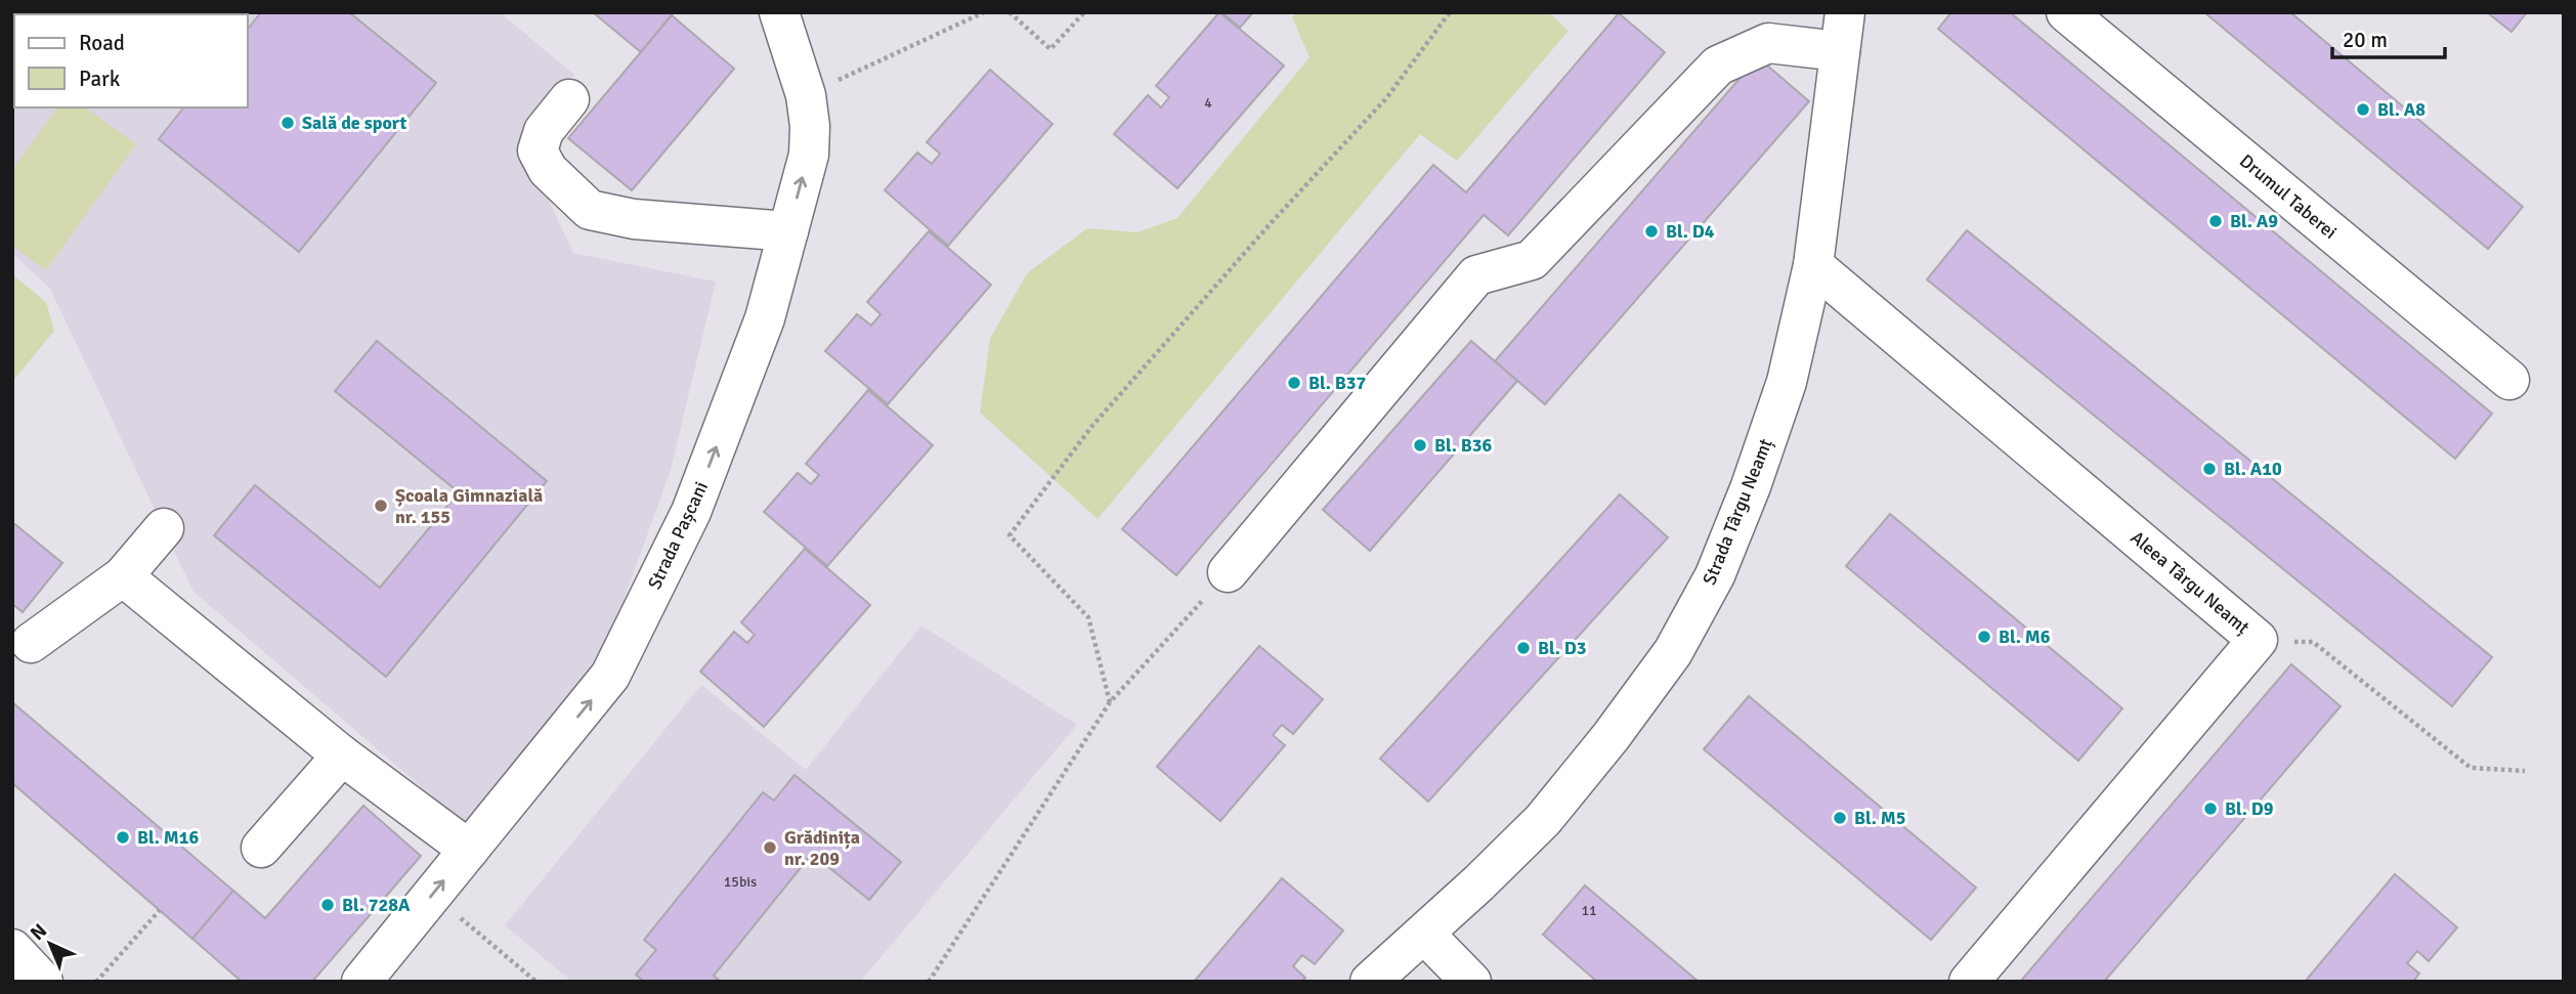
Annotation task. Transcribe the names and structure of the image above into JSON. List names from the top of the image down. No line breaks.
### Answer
{"streets":{"street":["Drumul Taberei","Strada Târgu Neamț","Strada Pașcani","Aleea Târgu Neamț"]},"crossings":[["Strada Târgu Neamț","Aleea Târgu Neamț"]],"one_way":["Strada Pașcani"],"places":["Bl. A8","Sală de sport","Bl. A9","Bl. D4","Bl. B37","Bl. B36","Bl. A10","Școala Gimnazială nr. 155","Bl. M6","Bl. D3","Bl. D9","Bl. M5","Bl. M16","Grădinița nr. 209","Bl. 728A"],"house_numbers":["4","15bis","11"],"legend":["Road","Park"],"scale_bar":"20 m","north":"top left"}
